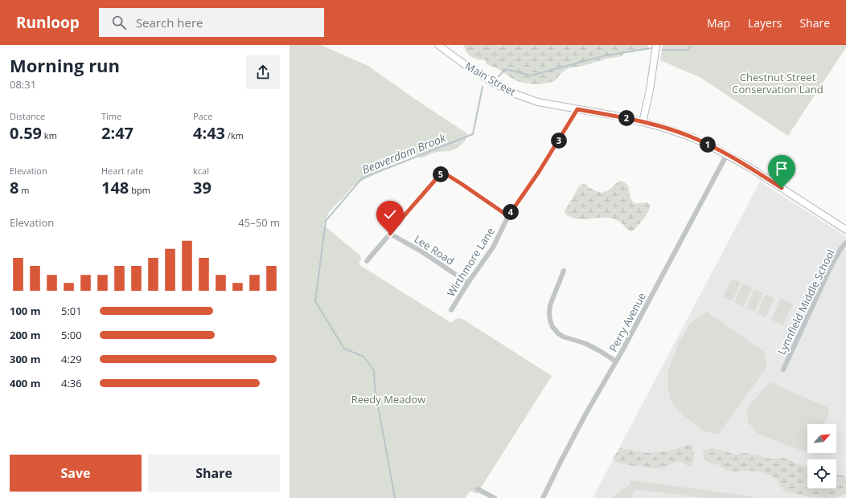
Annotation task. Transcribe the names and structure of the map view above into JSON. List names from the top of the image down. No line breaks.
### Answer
{"streets":{"street":["Main Street","Lee Road","Wirthmore Lane","Lynnfield Middle School","Perry Avenue"]},"crossings":[["Main Street","Wirthmore Lane"],["Main Street","Perry Avenue"],["Lee Road","Wirthmore Lane"]],"water":["Beaverdam Brook"],"parks":["Chestnut Street Conservation Land","Reedy Meadow"],"north":"top right","page":{"header":"Runloop","search":"Search here","nav":["Map","Layers","Share"],"heading":["Morning run","08:31"],"stats":[["Distance","0.59 km"],["Time","2:47"],["Pace","4:43 /km"],["Elevation","8 m"],["Heart rate","148 bpm"],["kcal","39"]],"pins":["2","3","1","5","4"],"chart":["Elevation","45–50 m"],"list":[{"name":"100 m","note":"5:01"},{"name":"200 m","note":"5:00"},{"name":"300 m","note":"4:29"},{"name":"400 m","note":"4:36"}],"buttons":["Save","Share"]}}
